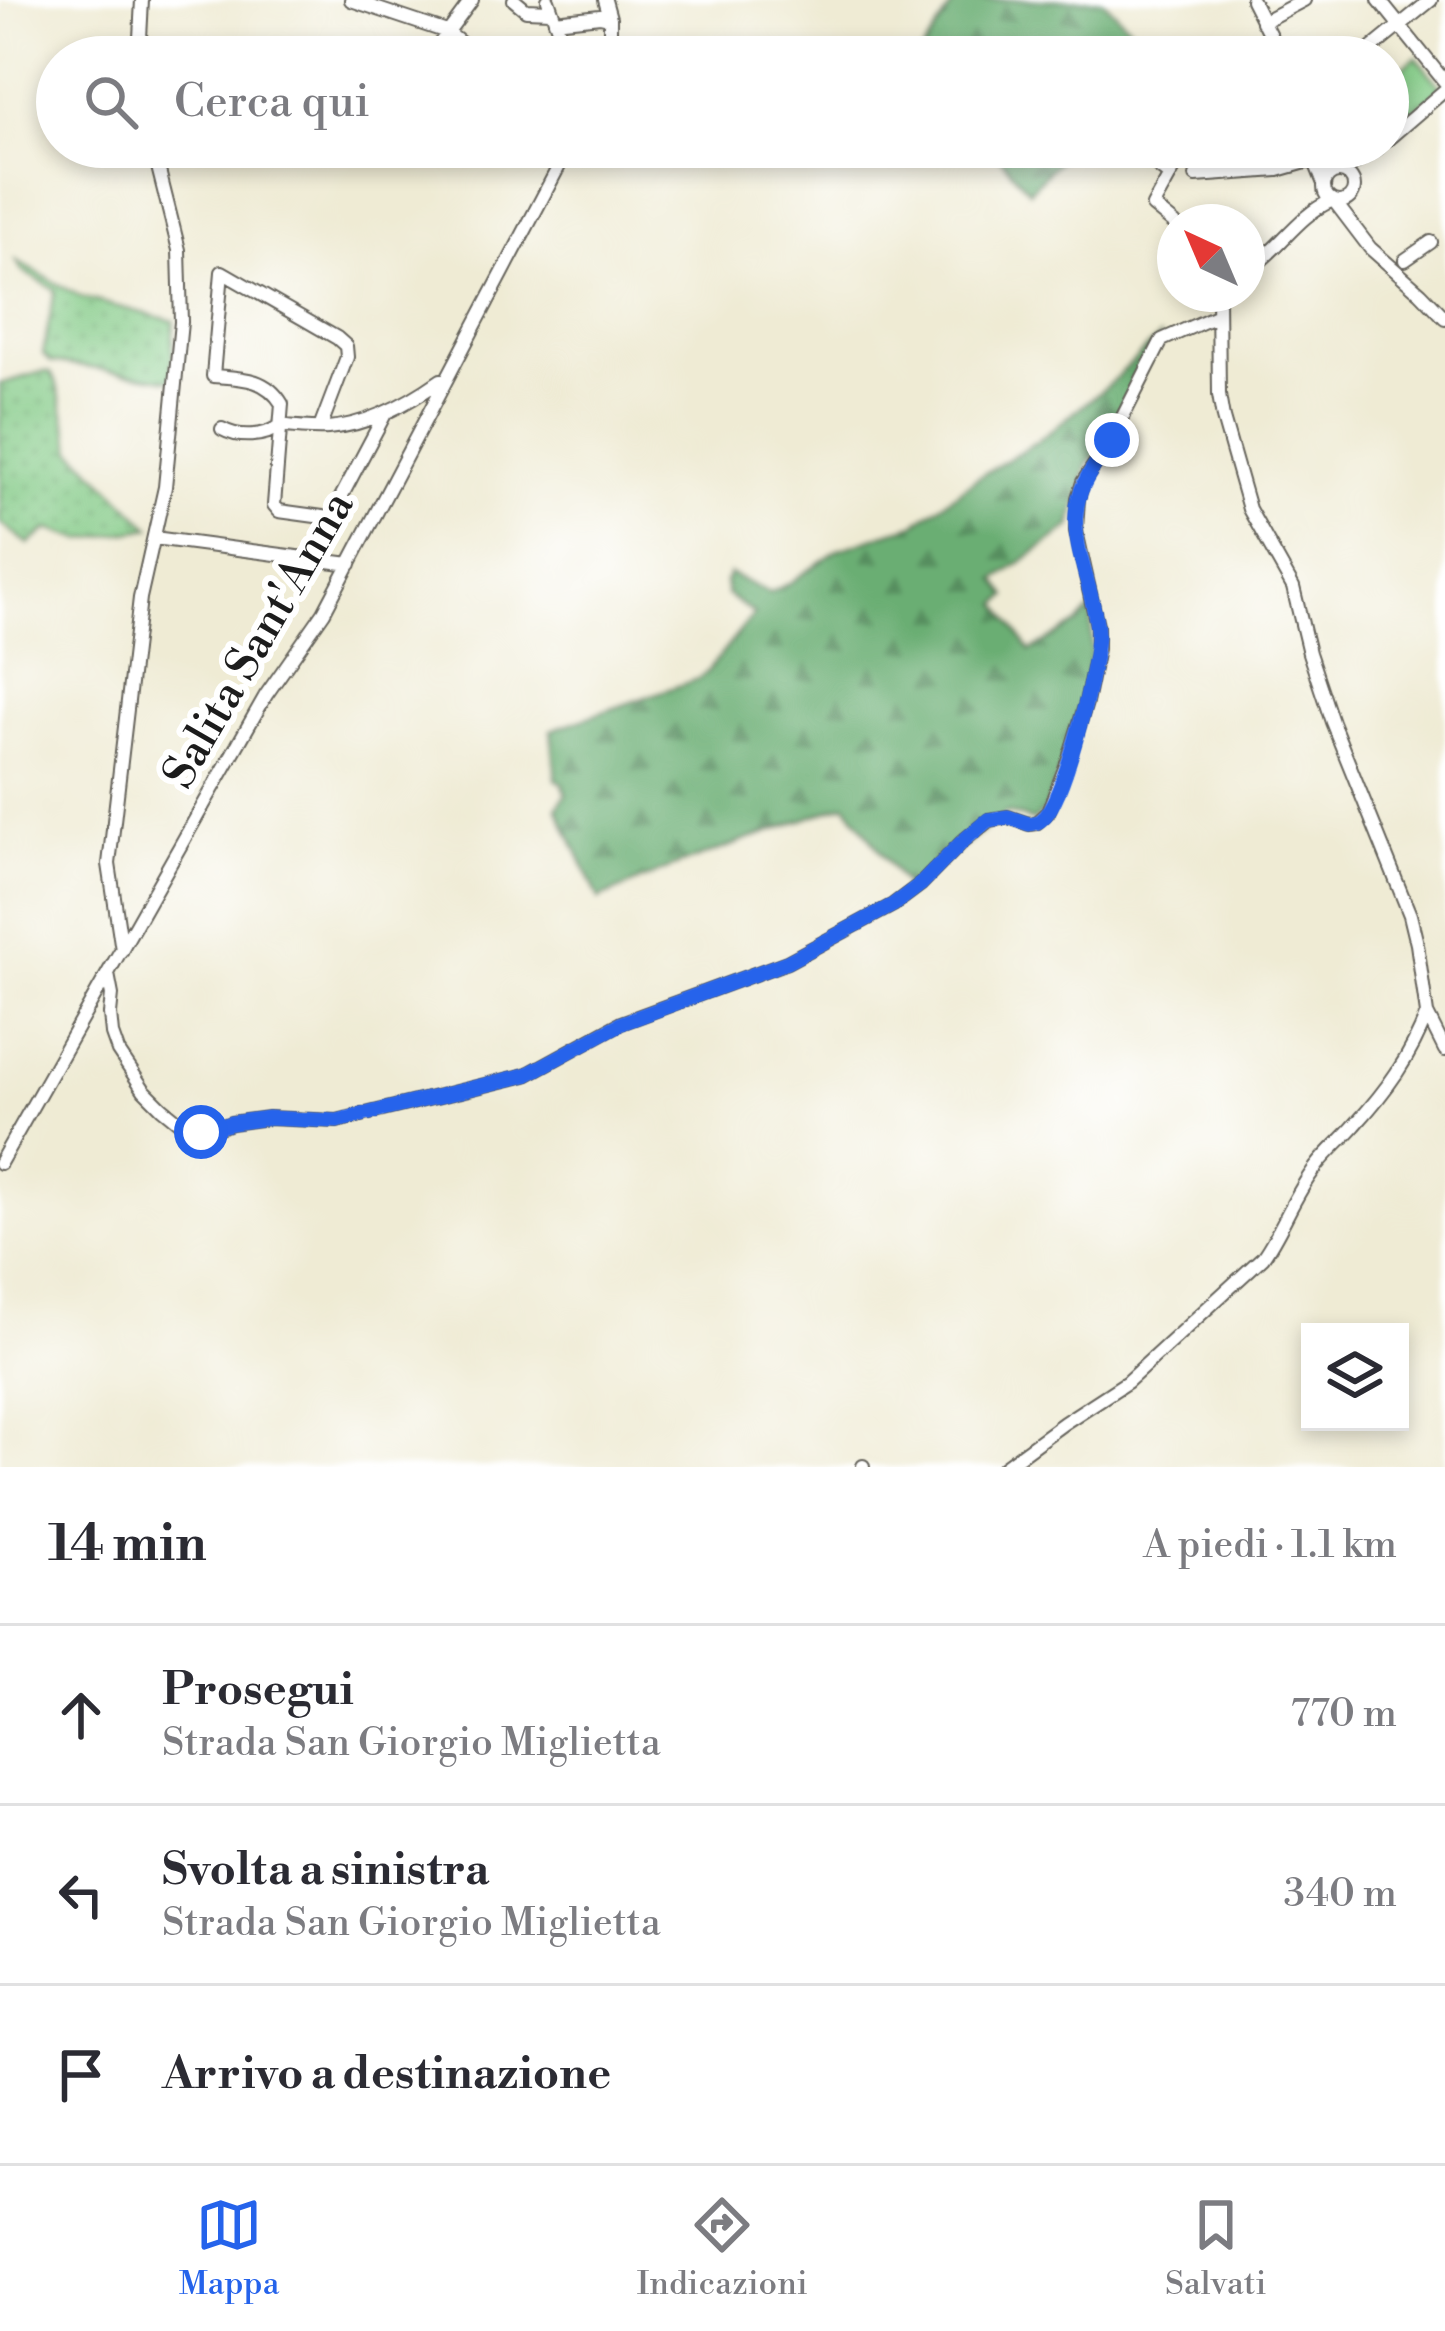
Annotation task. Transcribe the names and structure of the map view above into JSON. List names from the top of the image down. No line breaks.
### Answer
{"streets":{"street":["Salita Sant'Anna"]},"north":"top left","page":{"search":"Cerca qui","heading":["14 min","A piedi · 1.1 km"],"list":[["Prosegui","Strada San Giorgio Miglietta","770 m"],["Svolta a sinistra","Strada San Giorgio Miglietta","340 m"],"Arrivo a destinazione"],"nav":["Mappa","Indicazioni","Salvati"]}}
